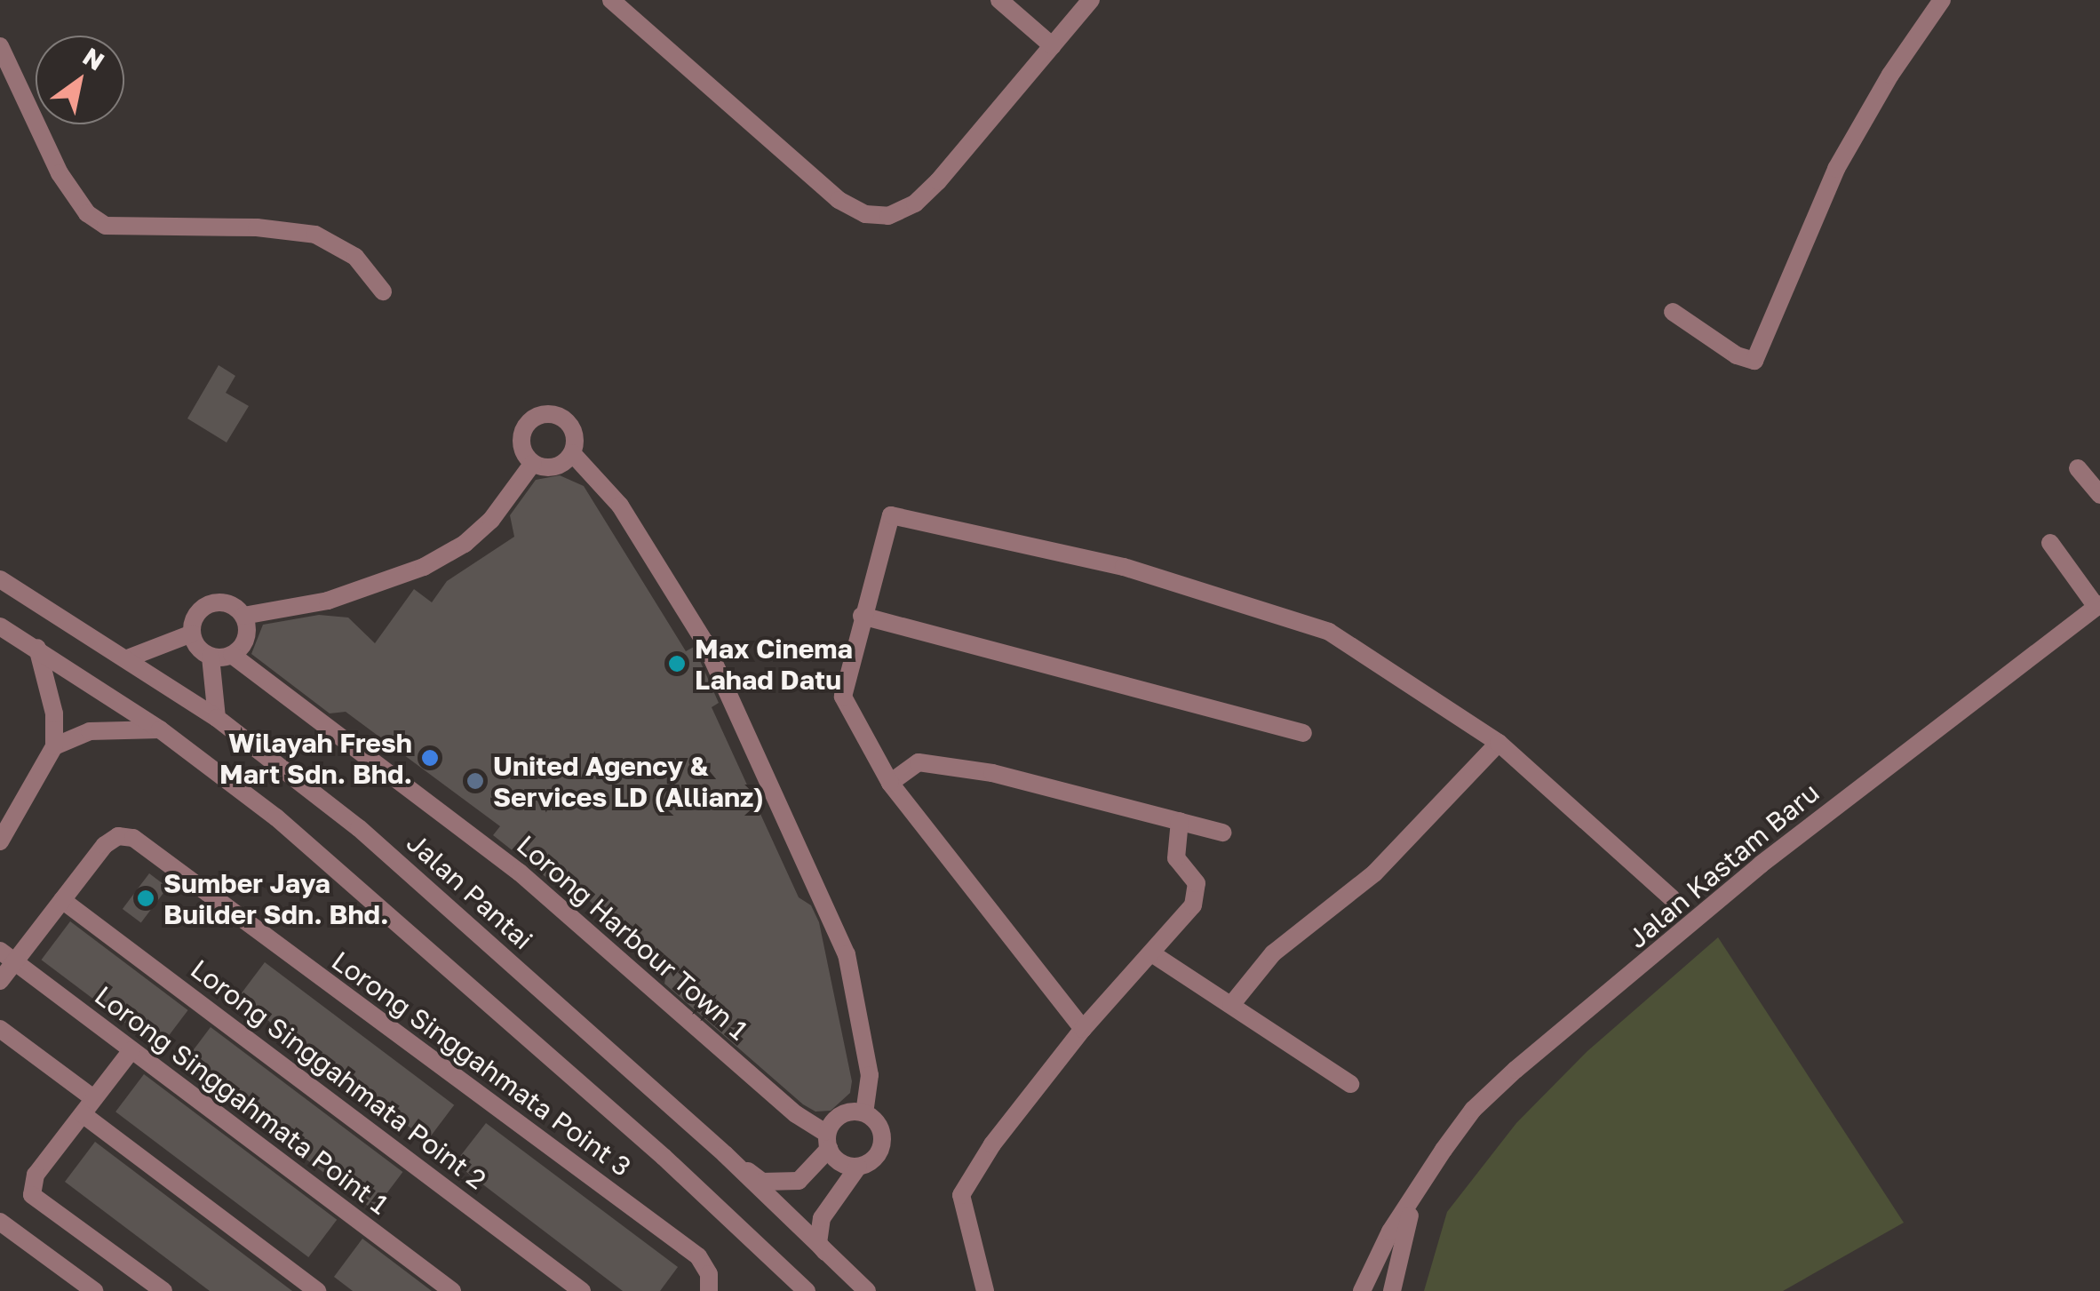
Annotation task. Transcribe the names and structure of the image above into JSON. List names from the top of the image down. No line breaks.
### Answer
{"streets":{"street":["Jalan Kastam Baru","Jalan Pantai","Lorong Harbour Town 1","Lorong Singgahmata Point 3","Lorong Singgahmata Point 2","Lorong Singgahmata Point 1"]},"crossings":[["Lorong Singgahmata Point 3","Lorong Singgahmata Point 2"],["Lorong Singgahmata Point 3","Lorong Singgahmata Point 1"]],"places":["Max Cinema Lahad Datu","Wilayah Fresh Mart Sdn. Bhd.","United Agency & Services LD (Allianz)","Sumber Jaya Builder Sdn. Bhd."],"north":"top right"}
